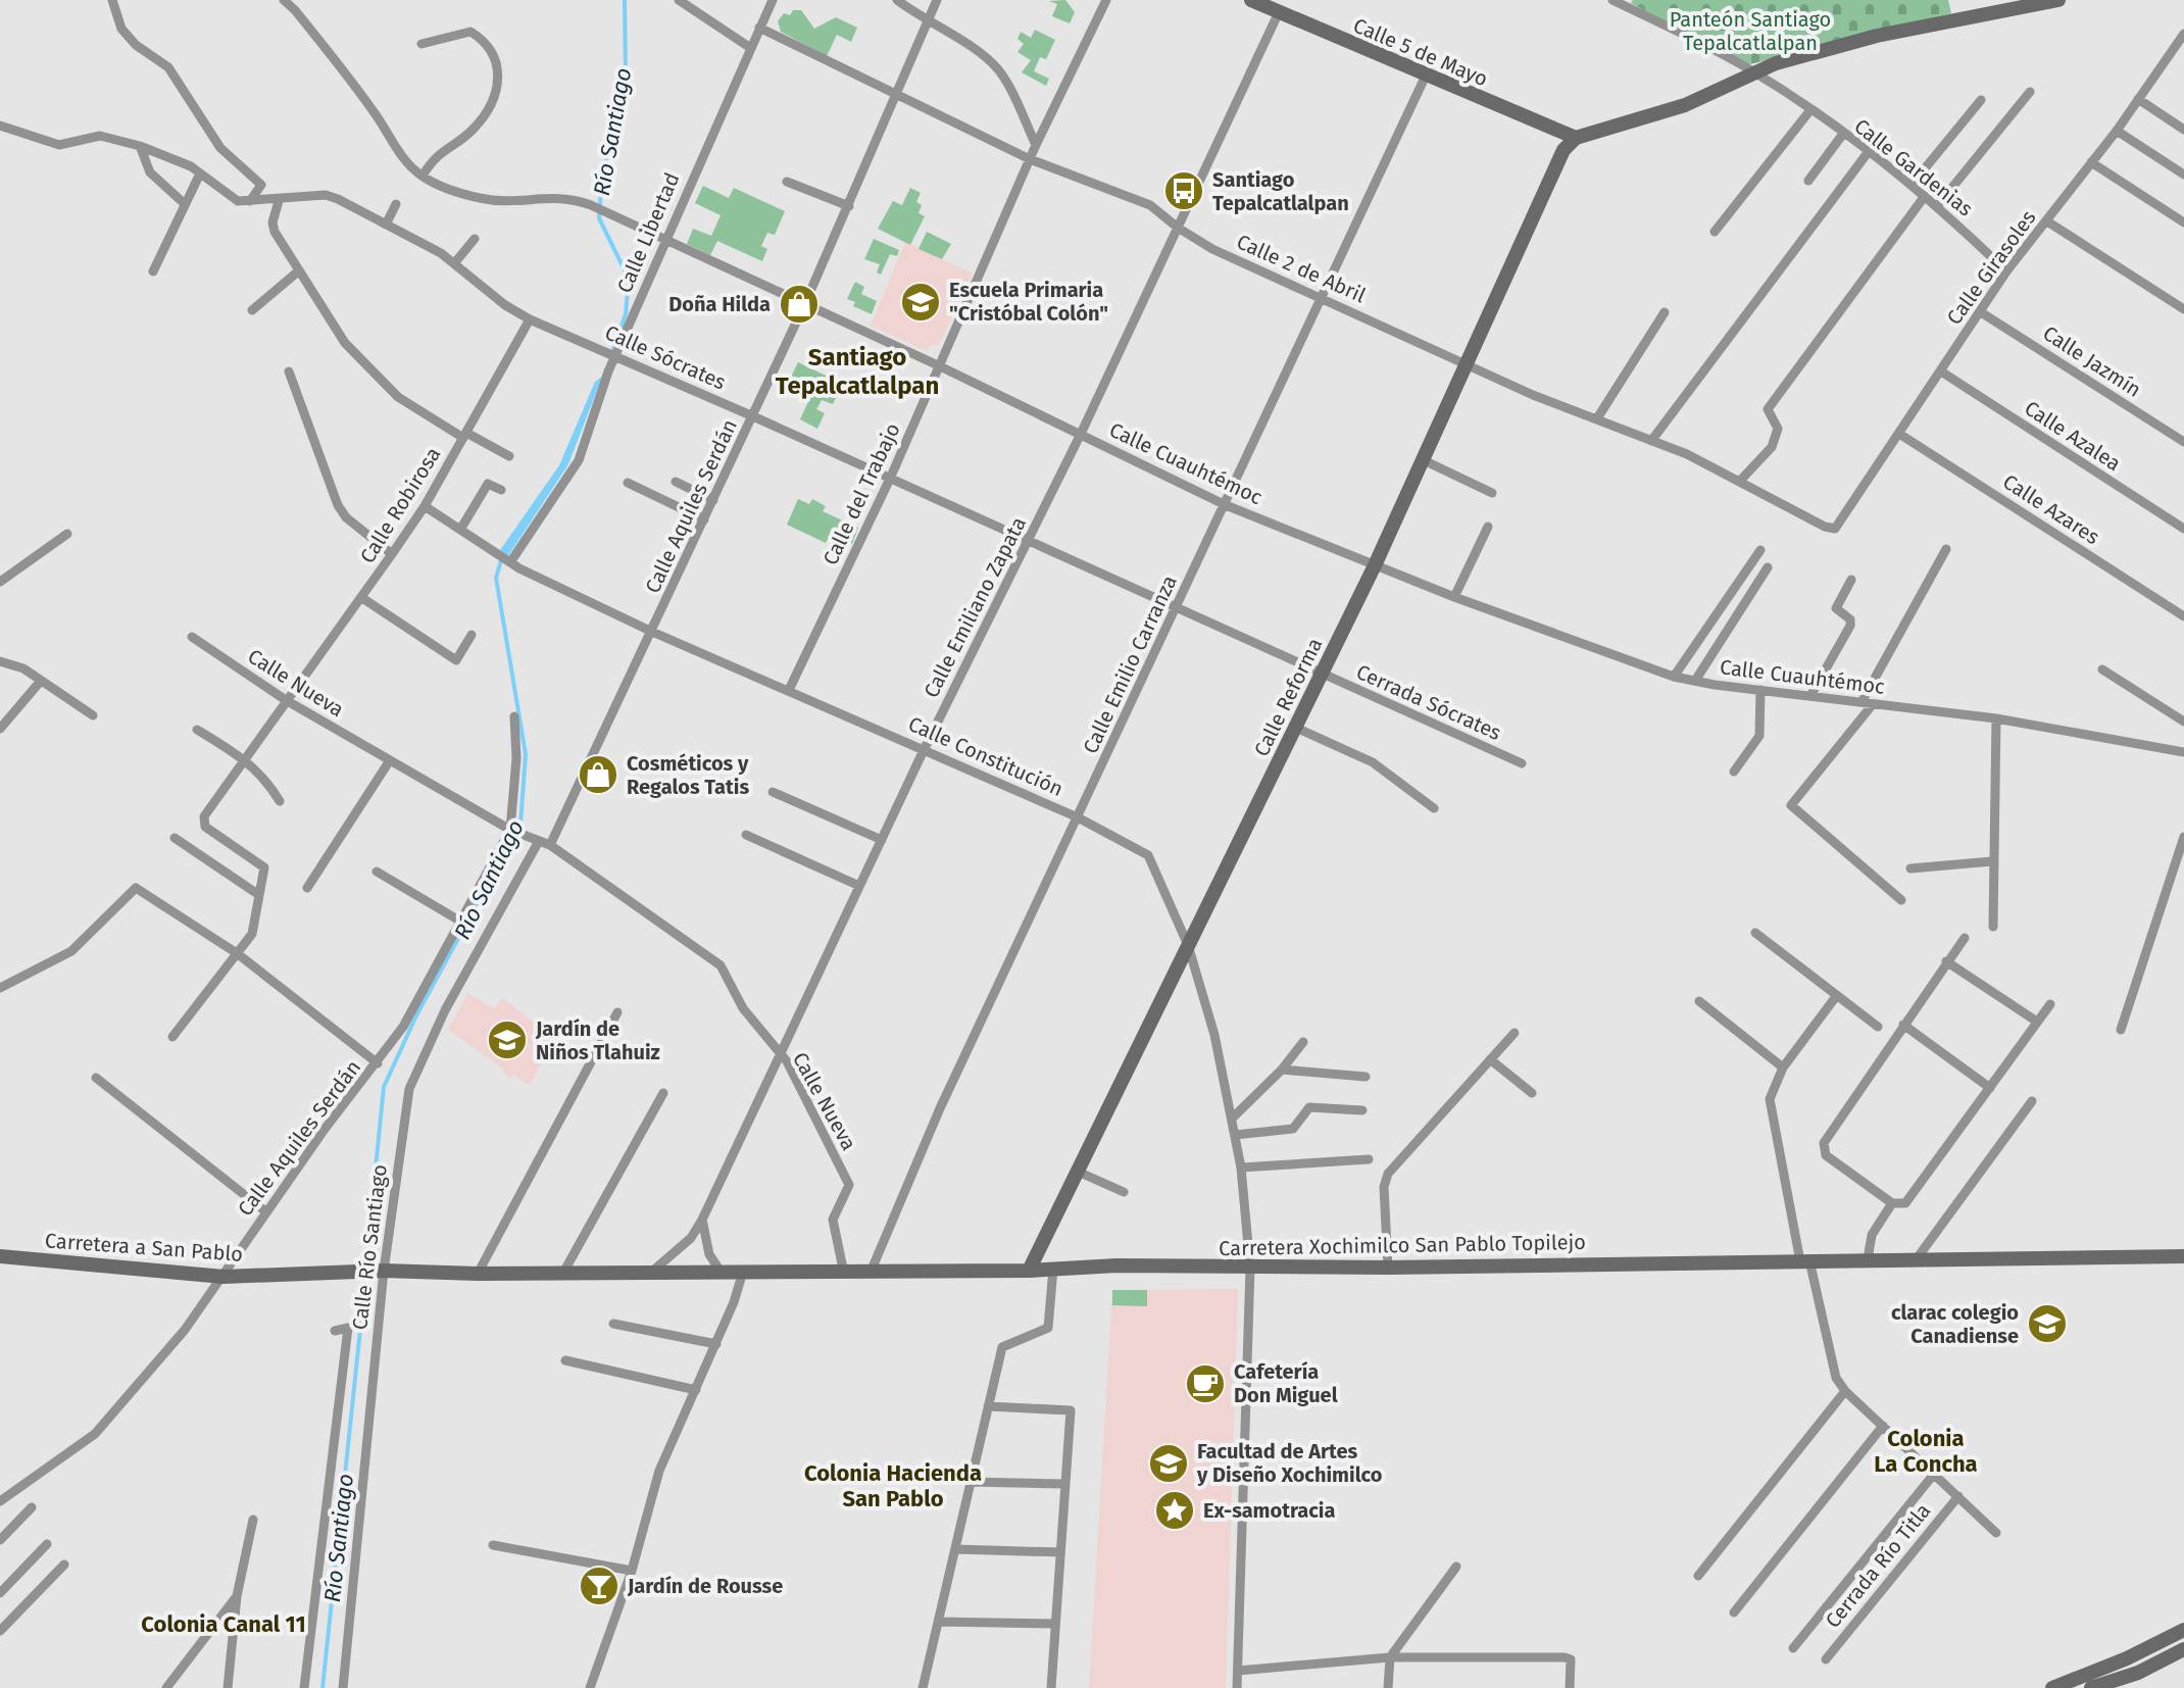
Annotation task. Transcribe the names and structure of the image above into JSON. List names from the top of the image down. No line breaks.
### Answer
{"streets":{"street":["Calle 5 de Mayo","Calle Gardenias","Calle Libertad","Calle Girasoles","Calle 2 de Abril","Calle Sócrates","Calle Jazmín","Calle Azalea","Calle Cuauhtémoc","Calle del Trabajo","Calle Robirosa","Calle Aquiles Serdán","Calle Azares","Calle Emiliano Zapata","Calle Emilio Carranza","Calle Nueva","Calle Reforma","Cerrada Sócrates","Calle Constitución","Carretera Xochimilco San Pablo Topilejo","Carretera a San Pablo","Calle Río Santiago","Cerrada Río Titla"]},"crossings":[["Calle 5 de Mayo","Calle Emiliano Zapata"],["Calle 5 de Mayo","Calle Emilio Carranza"],["Calle 5 de Mayo","Calle Reforma"],["Calle Gardenias","Calle Girasoles"],["Calle Libertad","Calle 2 de Abril"],["Calle Libertad","Calle Sócrates"],["Calle Libertad","Calle Cuauhtémoc"],["Calle Libertad","Calle Constitución"],["Calle Girasoles","Calle 2 de Abril"],["Calle Girasoles","Calle Jazmín"],["Calle Girasoles","Calle Azalea"],["Calle Girasoles","Calle Azares"],["Calle 2 de Abril","Calle del Trabajo"],["Calle 2 de Abril","Calle Aquiles Serdán"],["Calle 2 de Abril","Calle Emiliano Zapata"],["Calle 2 de Abril","Calle Emilio Carranza"],["Calle 2 de Abril","Calle Reforma"],["Calle Sócrates","Calle del Trabajo"],["Calle Sócrates","Calle Robirosa"],["Calle Sócrates","Calle Aquiles Serdán"],["Calle Sócrates","Calle Emiliano Zapata"],["Calle Sócrates","Calle Emilio Carranza"],["Calle Sócrates","Calle Reforma"],["Calle Sócrates","Cerrada Sócrates"],["Calle Cuauhtémoc","Calle del Trabajo"],["Calle Cuauhtémoc","Calle Aquiles Serdán"],["Calle Cuauhtémoc","Calle Emiliano Zapata"],["Calle Cuauhtémoc","Calle Emilio Carranza"],["Calle Cuauhtémoc","Calle Reforma"],["Calle del Trabajo","Calle Constitución"],["Calle Robirosa","Calle Nueva"],["Calle Robirosa","Calle Constitución"],["Calle Aquiles Serdán","Calle Nueva"],["Calle Aquiles Serdán","Calle Constitución"],["Calle Aquiles Serdán","Carretera a San Pablo"],["Calle Emiliano Zapata","Calle Nueva"],["Calle Emiliano Zapata","Calle Constitución"],["Calle Emiliano Zapata","Carretera Xochimilco San Pablo Topilejo"],["Calle Emilio Carranza","Calle Constitución"],["Calle Emilio Carranza","Carretera Xochimilco San Pablo Topilejo"],["Calle Nueva","Carretera Xochimilco San Pablo Topilejo"],["Calle Nueva","Calle Río Santiago"],["Calle Reforma","Cerrada Sócrates"],["Calle Reforma","Calle Constitución"],["Calle Reforma","Carretera Xochimilco San Pablo Topilejo"],["Calle Constitución","Carretera Xochimilco San Pablo Topilejo"],["Carretera Xochimilco San Pablo Topilejo","Carretera a San Pablo"],["Carretera Xochimilco San Pablo Topilejo","Cerrada Río Titla"],["Carretera a San Pablo","Calle Río Santiago"]],"districts":["Santiago Tepalcatlalpan","Colonia La Concha","Colonia Hacienda San Pablo","Colonia Canal 11"],"water":["Río Santiago"],"parks":["Panteón Santiago Tepalcatlalpan"],"places":{"bus stop":["Santiago Tepalcatlalpan"],"school or university":["Escuela Primaria \"Cristóbal Colón\"","Jardín de Niños Tlahuiz","clarac colegio Canadiense","Facultad de Artes y Diseño Xochimilco"],"shop":["Doña Hilda","Cosméticos y Regalos Tatis"],"cafe":["Cafetería Don Miguel"],"place":["Ex-samotracia"],"bar":["Jardín de Rousse"]}}
